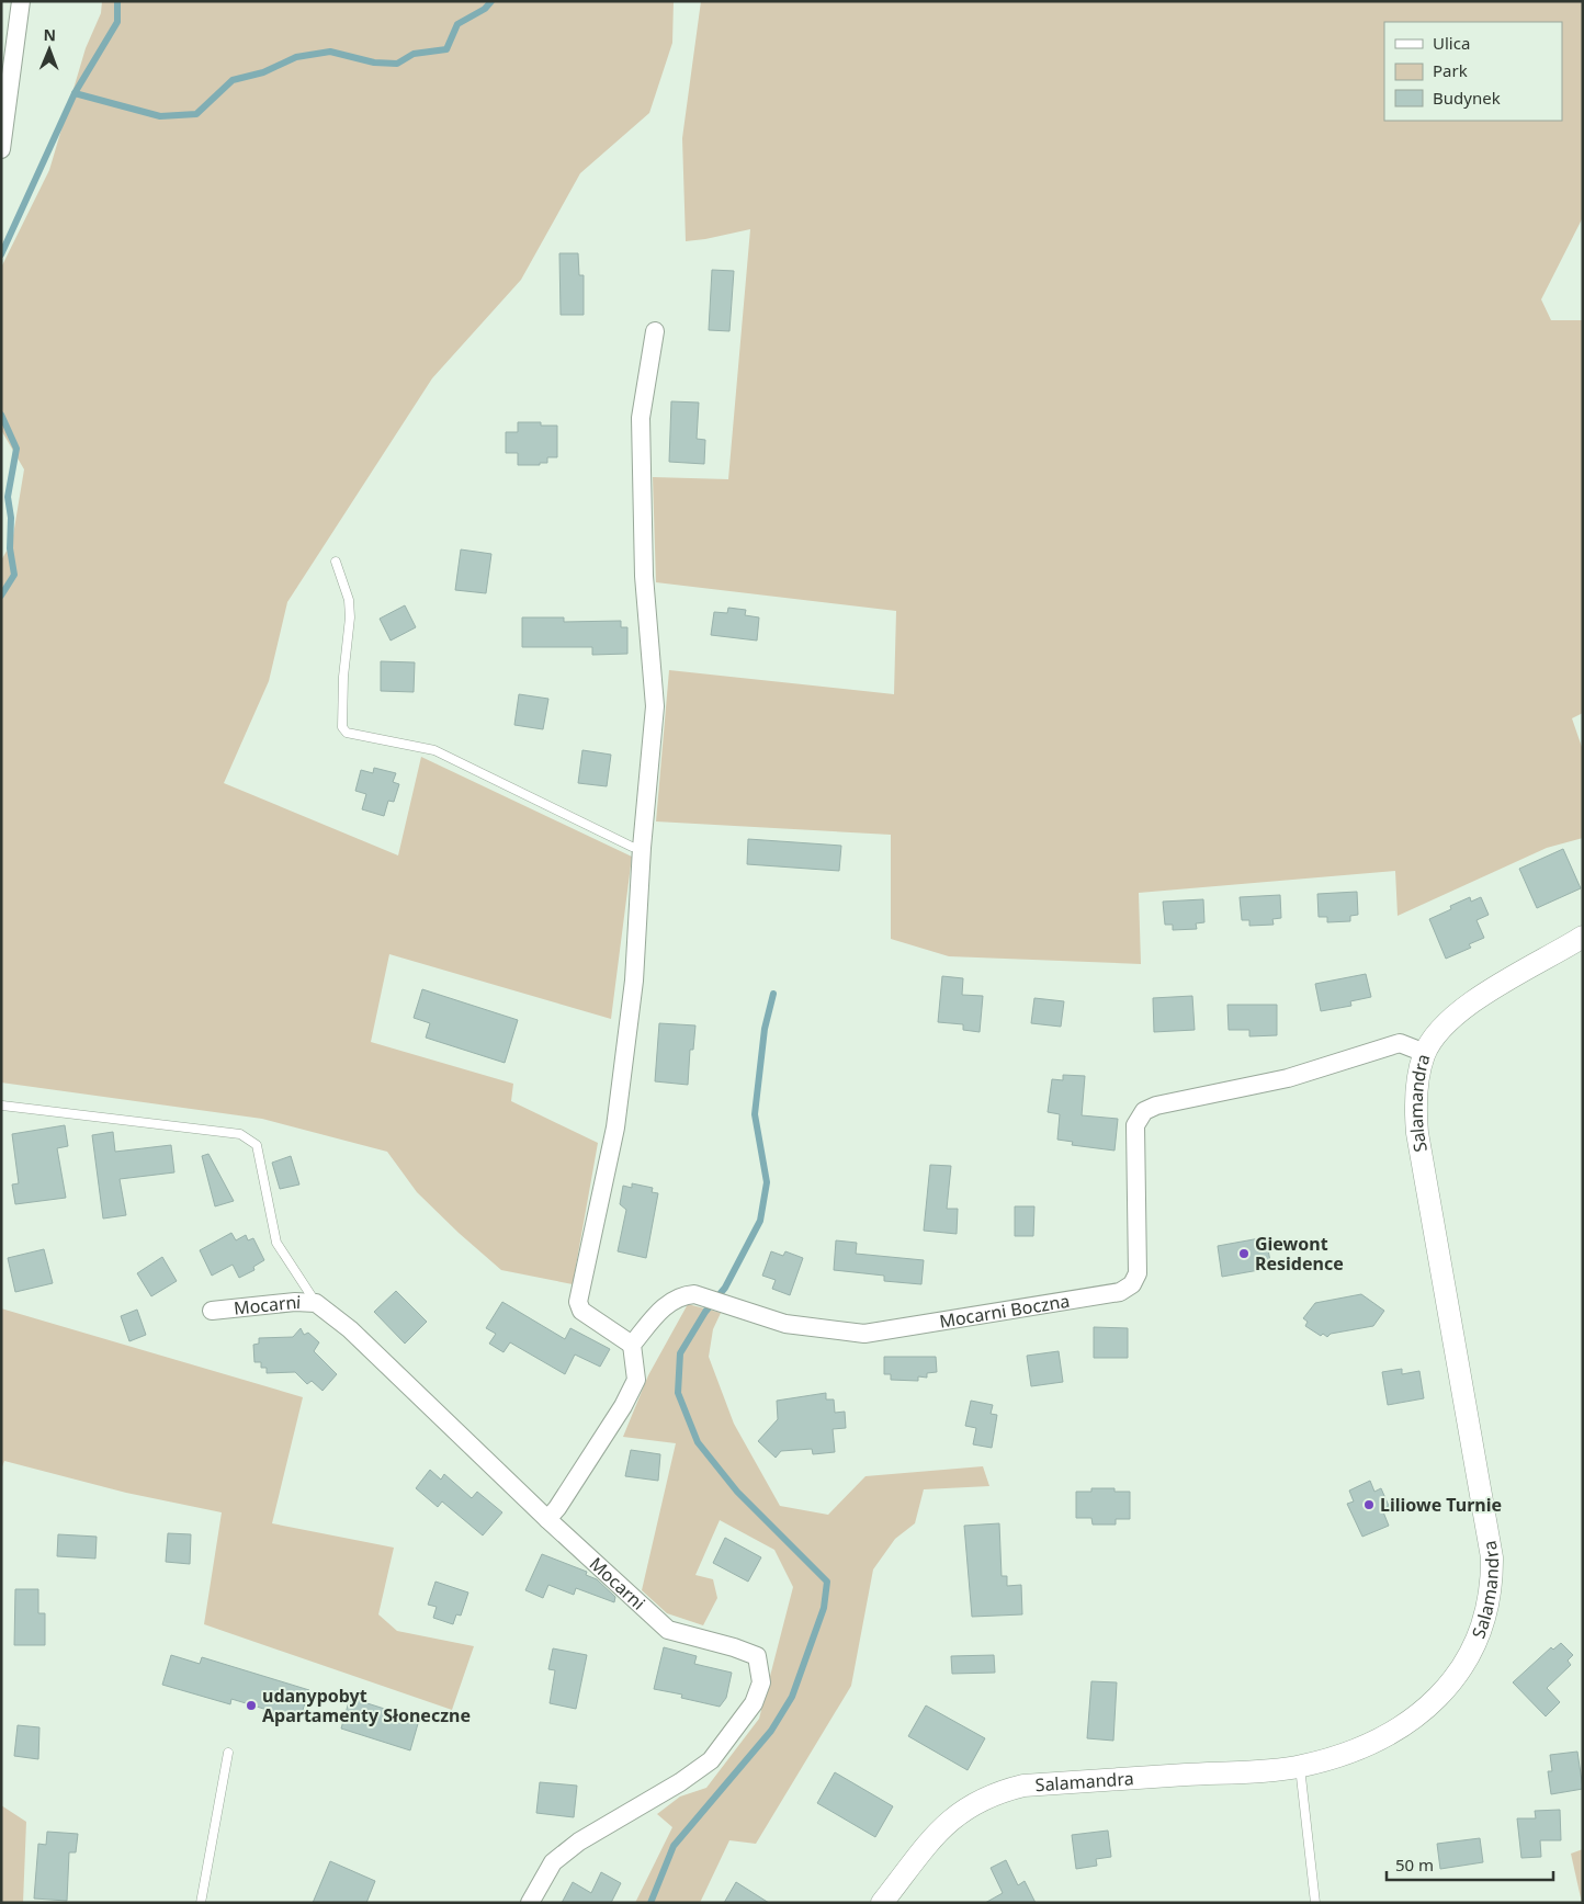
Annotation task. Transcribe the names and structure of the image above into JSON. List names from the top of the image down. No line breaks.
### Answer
{"streets":{"street":["Salamandra","Mocarni","Mocarni Boczna"]},"crossings":[["Salamandra","Mocarni Boczna"]],"places":["Giewont Residence","Liliowe Turnie","udanypobyt Apartamenty Słoneczne"],"legend":["Ulica","Park","Budynek"],"scale_bar":"50 m","north":"top"}
